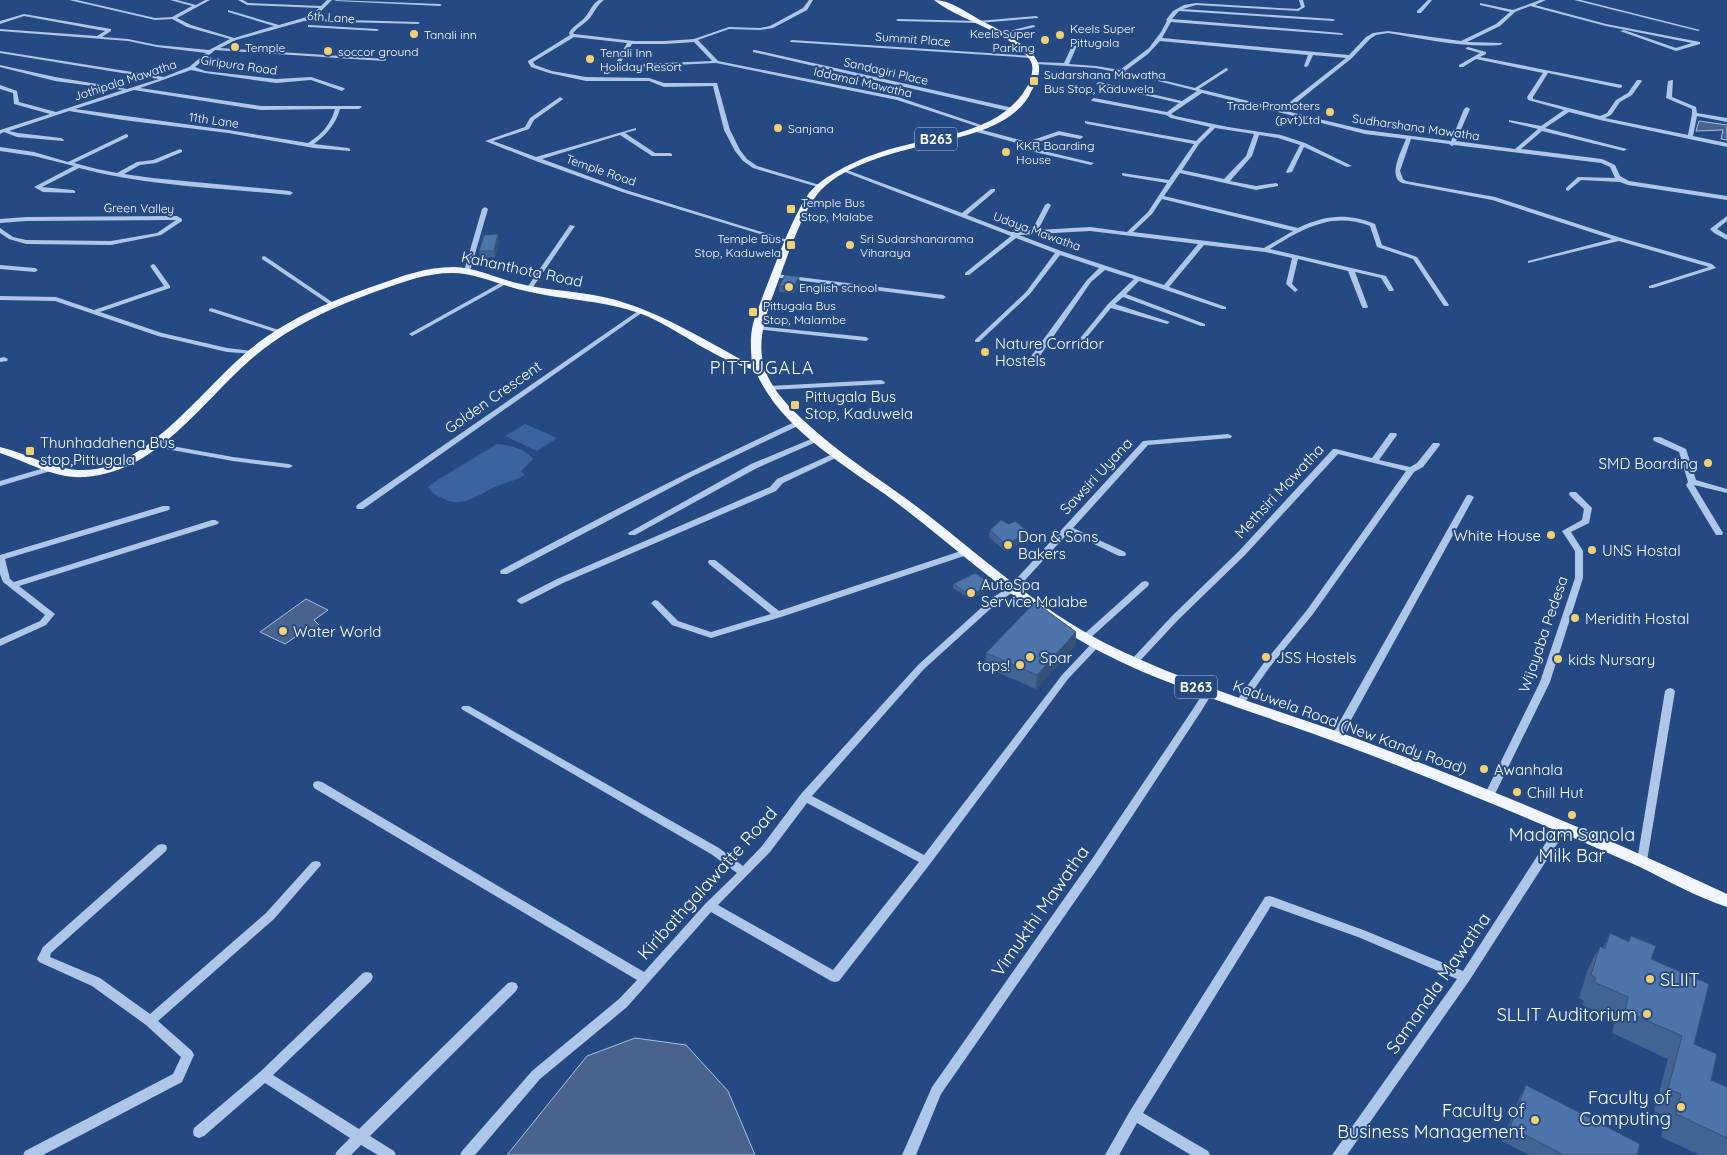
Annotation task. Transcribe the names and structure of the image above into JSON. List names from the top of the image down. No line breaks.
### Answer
{"streets":{"main road":["B263","Kahanthota Road","Kaduwela Road (New Kandy Road)"],"street":["6th Lane","Summit Place","Giripura Road","Sandagiri Place","Jothipala Mawatha","Iddamal Mawatha","11th Lane","Sudharshana Mawatha","Temple Road","Green Valley","Udaya Mawatha","Golden Crescent","Sawsiri Uyana","Methsiri Mawatha","Wijayaba Pedesa","Kiribathgalawatte Road","Vimukthi Mawatha","Samanala Mawatha"]},"crossings":[["6th Lane","Jothipala Mawatha"],["Summit Place","Sudharshana Mawatha"],["Summit Place","Kaduwela Road (New Kandy Road)"],["Giripura Road","Jothipala Mawatha"],["Sandagiri Place","Kaduwela Road (New Kandy Road)"],["Jothipala Mawatha","11th Lane"],["Iddamal Mawatha","Kaduwela Road (New Kandy Road)"],["Sudharshana Mawatha","Kaduwela Road (New Kandy Road)"],["Temple Road","Kaduwela Road (New Kandy Road)"],["Udaya Mawatha","Kaduwela Road (New Kandy Road)"],["Kahanthota Road","Golden Crescent"],["Kahanthota Road","Kaduwela Road (New Kandy Road)"],["Sawsiri Uyana","Kaduwela Road (New Kandy Road)"],["Sawsiri Uyana","Kiribathgalawatte Road"],["Methsiri Mawatha","Kaduwela Road (New Kandy Road)"],["Wijayaba Pedesa","Kaduwela Road (New Kandy Road)"],["Kaduwela Road (New Kandy Road)","Kiribathgalawatte Road"],["Kaduwela Road (New Kandy Road)","Vimukthi Mawatha"],["Kaduwela Road (New Kandy Road)","Samanala Mawatha"]],"districts":["PITTUGALA"],"places":{"other":["Tanali inn","Keels Super Pittugala","Keels Super Parking","Temple","soccor ground","Tenali Inn Holiday Resort","Trade Promoters (pvt)Ltd","Sanjana","KKR Boarding House","Sri Sudarshanarama Viharaya","English school","Nature Corridor Hostels","SMD Boarding","White House","Don & Sons Bakers","UNS Hostal","AutoSpa Service Malabe","Meridith Hostal","Water World","Spar","JSS Hostels","kids Nursary","tops!","Awanhala","Chill Hut","Madam Sanola Milk Bar","SLIIT","SLLIT Auditorium","Faculty of Computing","Faculty of Business Management"],"transit":["Sudarshana Mawatha Bus Stop, Kaduwela","Temple Bus Stop, Malabe","Temple Bus Stop, Kaduwela","Pittugala Bus Stop, Malambe","Pittugala Bus Stop, Kaduwela","Thunhadahena Bus stop,Pittugala"]}}
